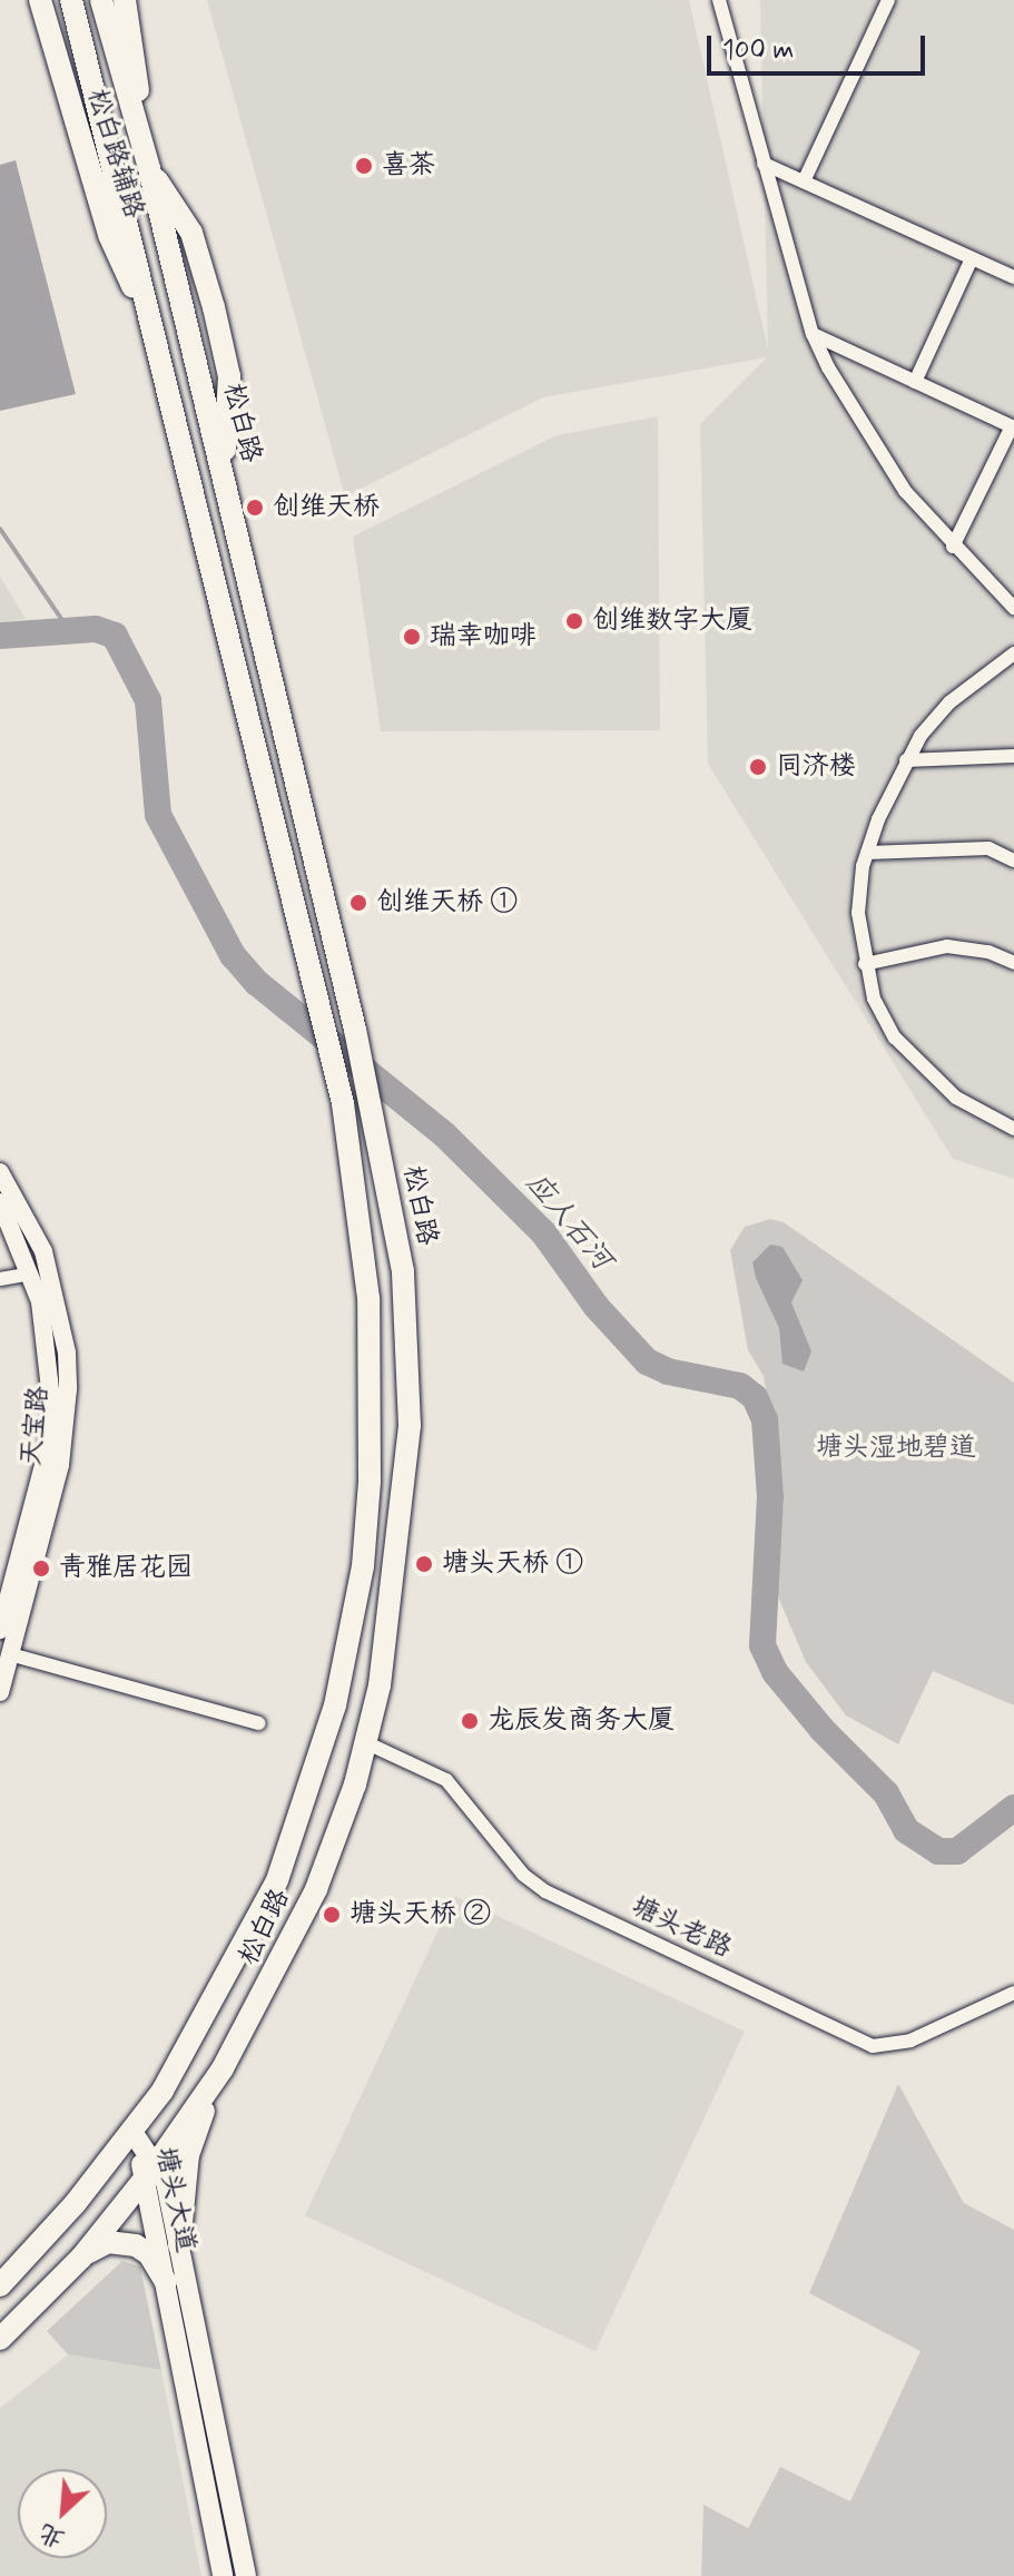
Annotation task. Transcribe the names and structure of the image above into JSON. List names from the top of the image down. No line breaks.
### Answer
{"streets":{"main road":["松白路辅路","松白路","塘头大道"],"street":["天宝路","塘头老路"]},"crossings":[["松白路辅路","松白路"],["松白路","塘头老路"],["松白路","塘头大道"]],"water":["应人石河"],"parks":["塘头湿地碧道"],"places":["喜茶","创维天桥","创维数字大厦","瑞幸咖啡","同济楼","创维天桥 ①","塘头天桥 ①","青雅居花园","龙辰发商务大厦","塘头天桥 ②"],"scale_bar":"100 m","north":"bottom left"}
